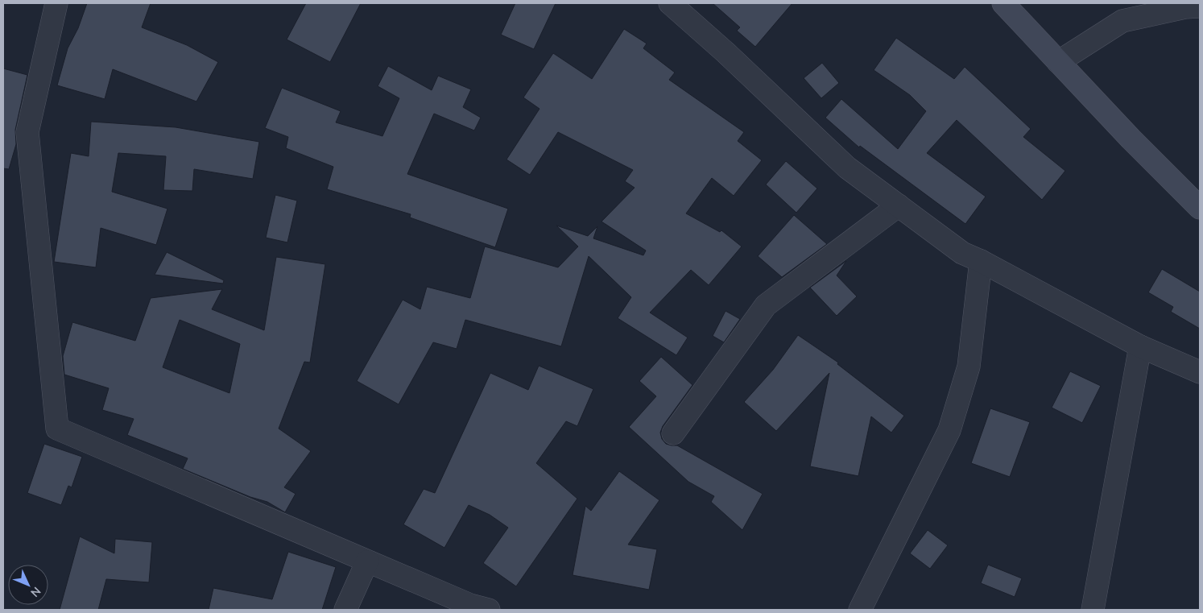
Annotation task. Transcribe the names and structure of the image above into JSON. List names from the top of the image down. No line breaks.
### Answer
{"north":"bottom right"}
